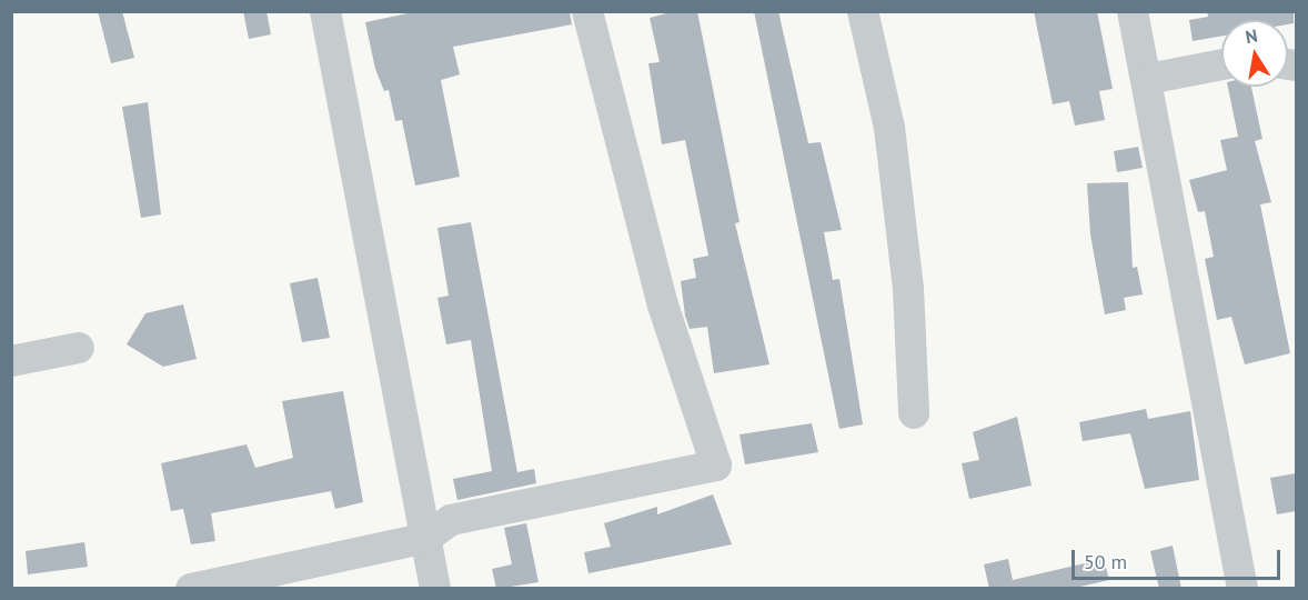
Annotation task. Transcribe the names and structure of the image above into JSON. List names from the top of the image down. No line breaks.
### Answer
{"scale_bar":"50 m","north":"top"}
